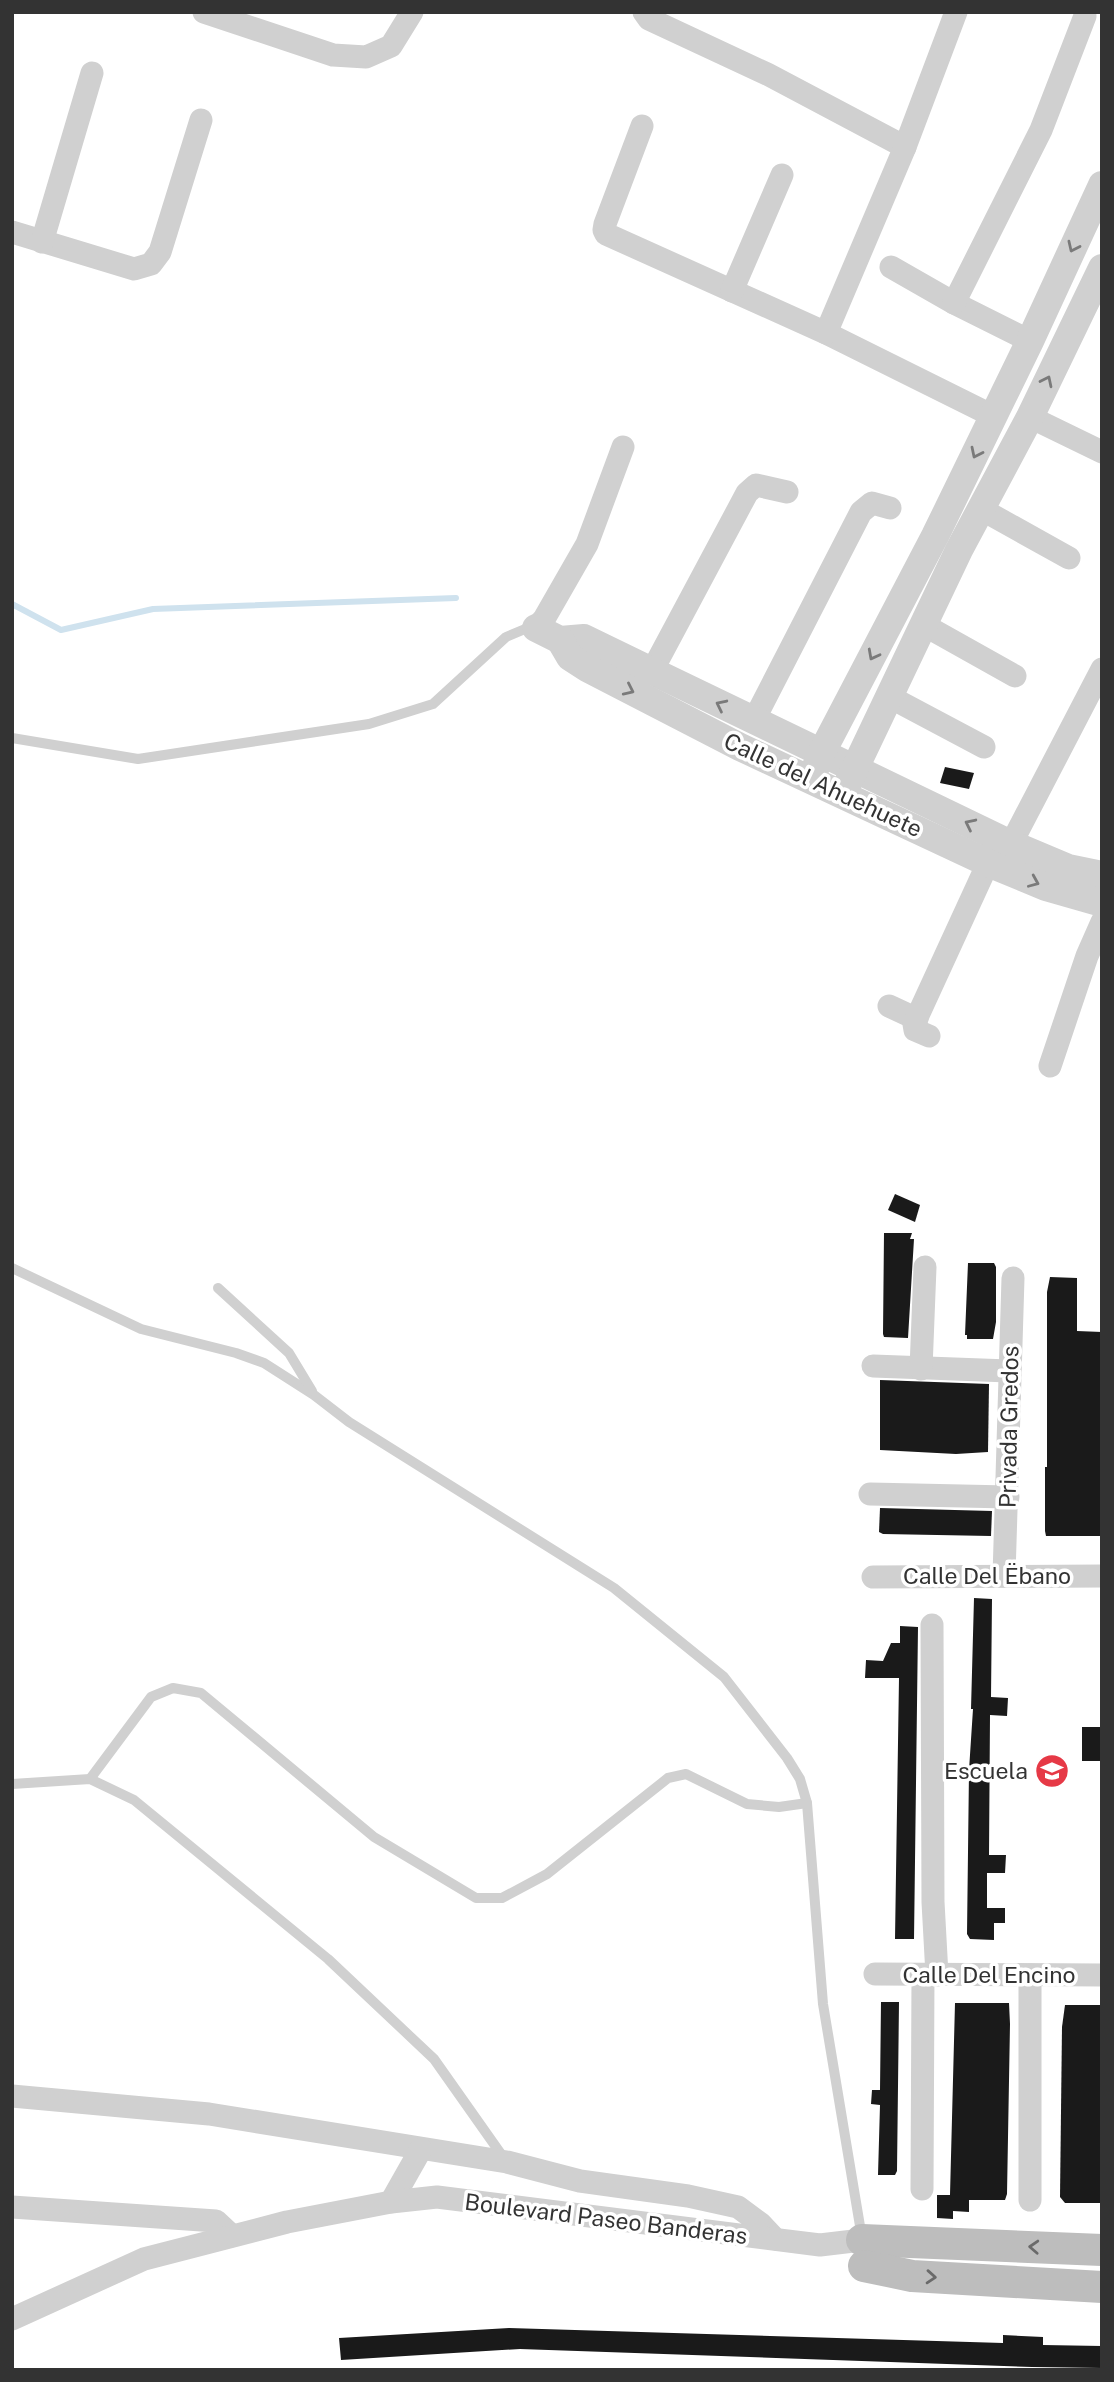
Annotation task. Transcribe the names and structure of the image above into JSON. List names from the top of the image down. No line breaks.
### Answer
{"streets":{"main road":["Boulevard Paseo Banderas"],"street":["Calle del Ahuehuete","Privada Gredos","Calle Del Ëbano","Calle Del Encino"]},"crossings":[["Privada Gredos","Calle Del Ëbano"]],"places":{"school or university":["Escuela"]}}
